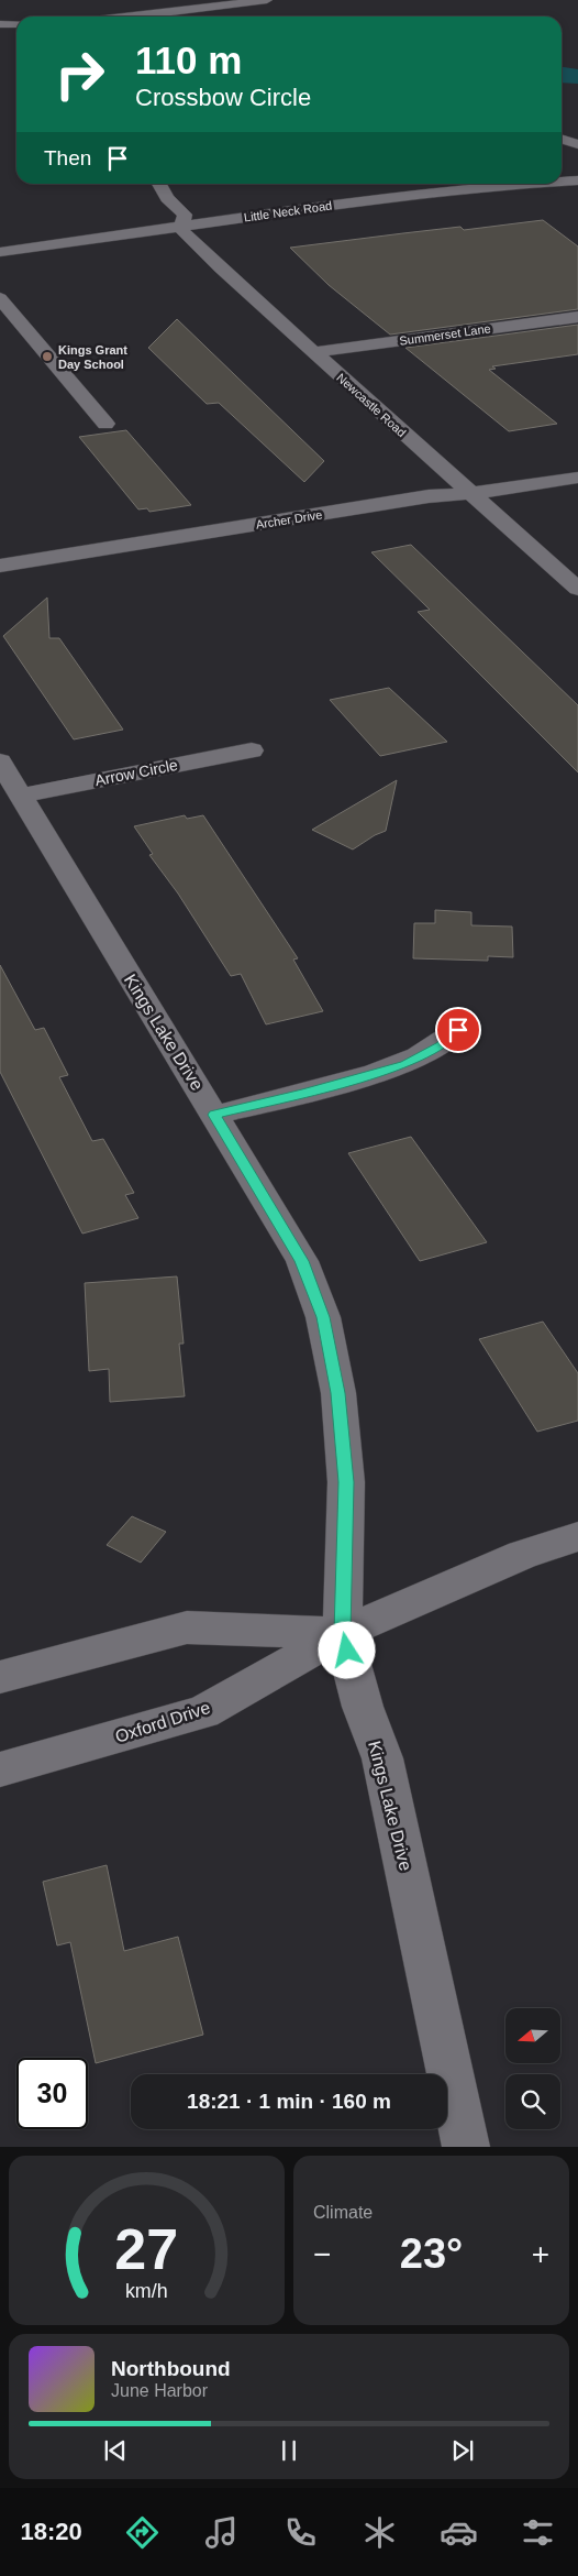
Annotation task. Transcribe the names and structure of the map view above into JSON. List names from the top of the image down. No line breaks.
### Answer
{"streets":{"street":["Little Neck Road","Summerset Lane","Newcastle Road","Archer Drive","Arrow Circle","Kings Lake Drive","Oxford Drive"]},"crossings":[["Little Neck Road","Newcastle Road"],["Summerset Lane","Newcastle Road"],["Newcastle Road","Archer Drive"],["Arrow Circle","Kings Lake Drive"],["Kings Lake Drive","Oxford Drive"]],"places":["Kings Grant Day School"],"north":"left","page":{"turn":["110 m","Crossbow Circle"],"then":"Then","limit":"30","trip":"18:21 · 1 min · 160 m","tile":"Climate","heat":["−","23°","+"],"song":["Northbound","June Harbor"],"tabs":"18:20","gauge":["27","km/h"]}}
